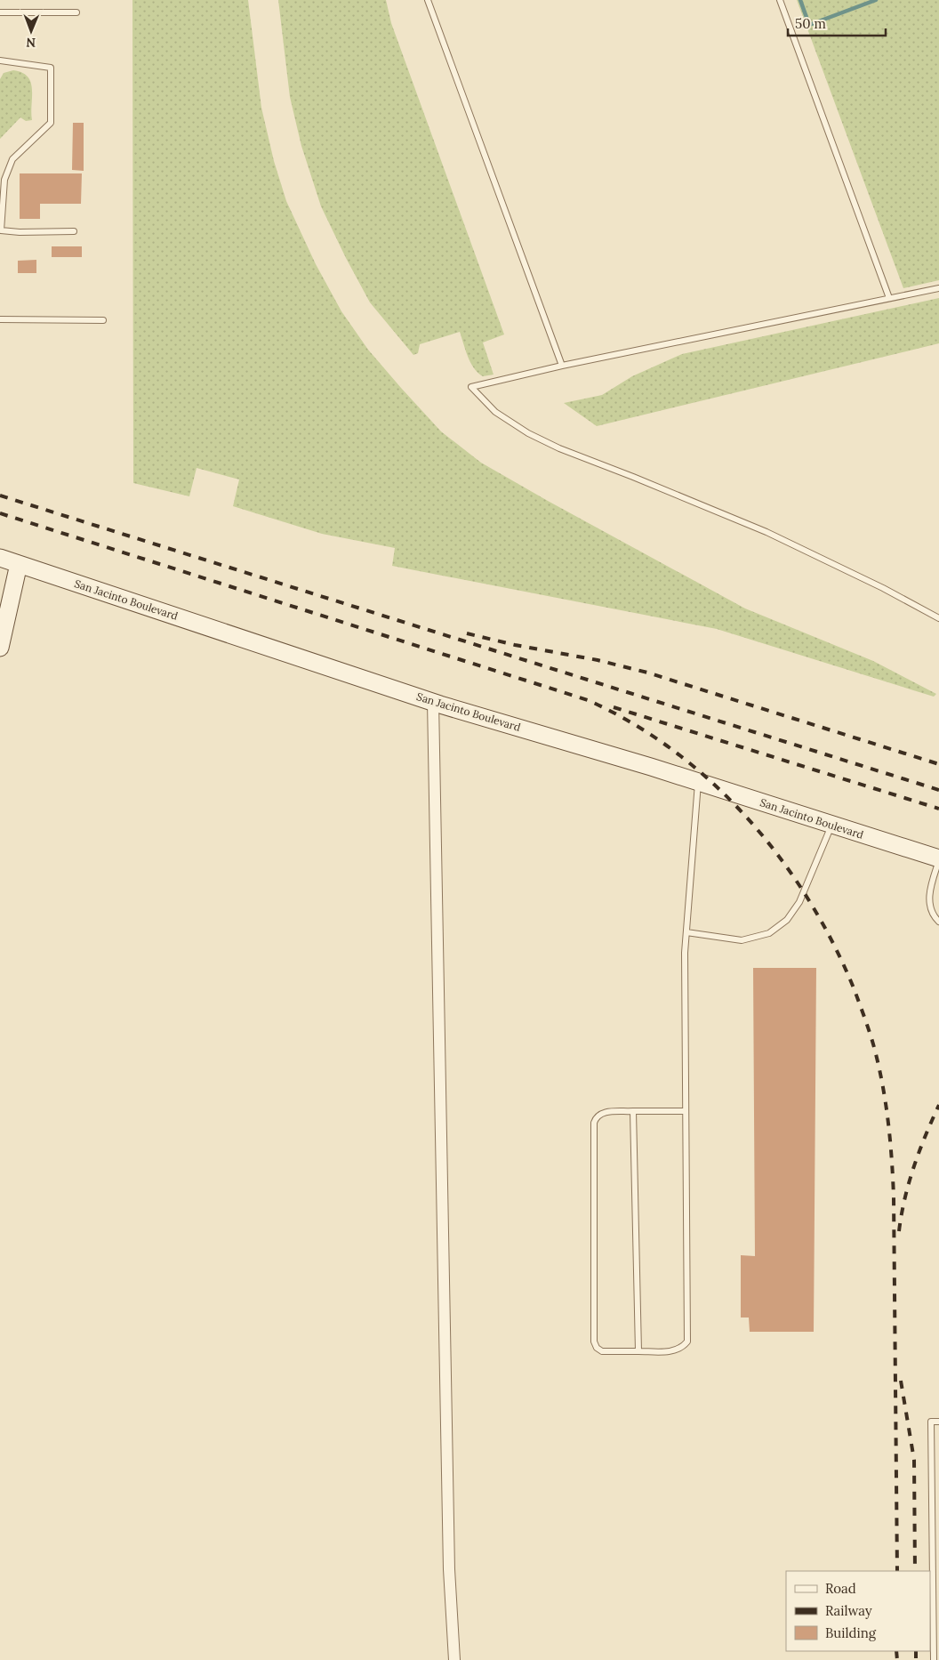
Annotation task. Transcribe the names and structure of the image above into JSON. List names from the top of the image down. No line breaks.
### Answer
{"streets":{"main road":["San Jacinto Boulevard"]},"legend":["Road","Railway","Building"],"scale_bar":"50 m","north":"bottom"}
